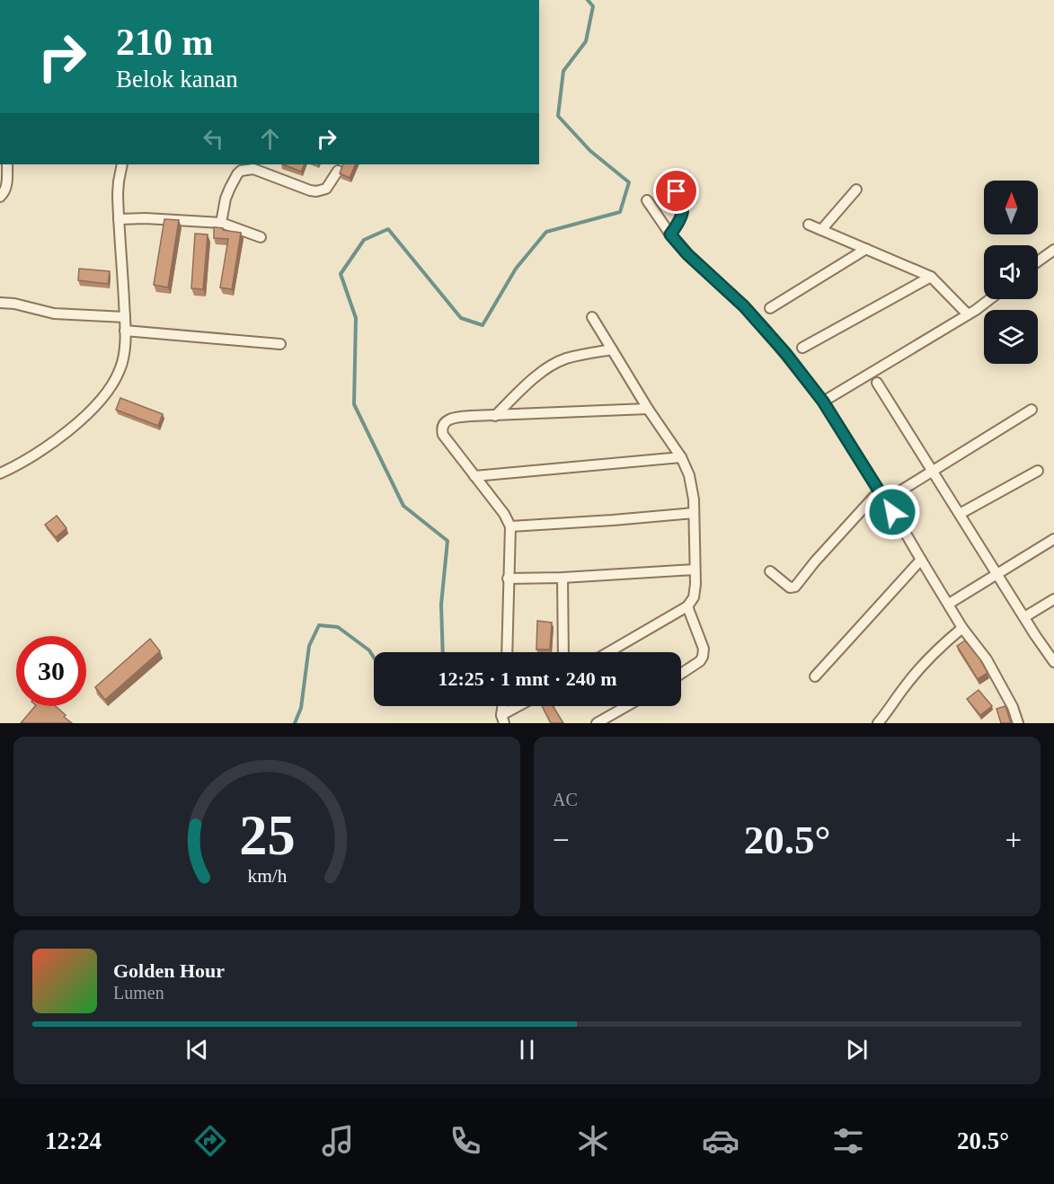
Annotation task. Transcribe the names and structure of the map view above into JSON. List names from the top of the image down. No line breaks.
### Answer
{"north":"top","page":{"turn":["210 m","Belok kanan"],"limit":"30","trip":"12:25 · 1 mnt · 240 m","tile":"AC","heat":["−","20.5°","+"],"song":["Golden Hour","Lumen"],"tabs":["12:24","20.5°"],"gauge":["25","km/h"]}}
